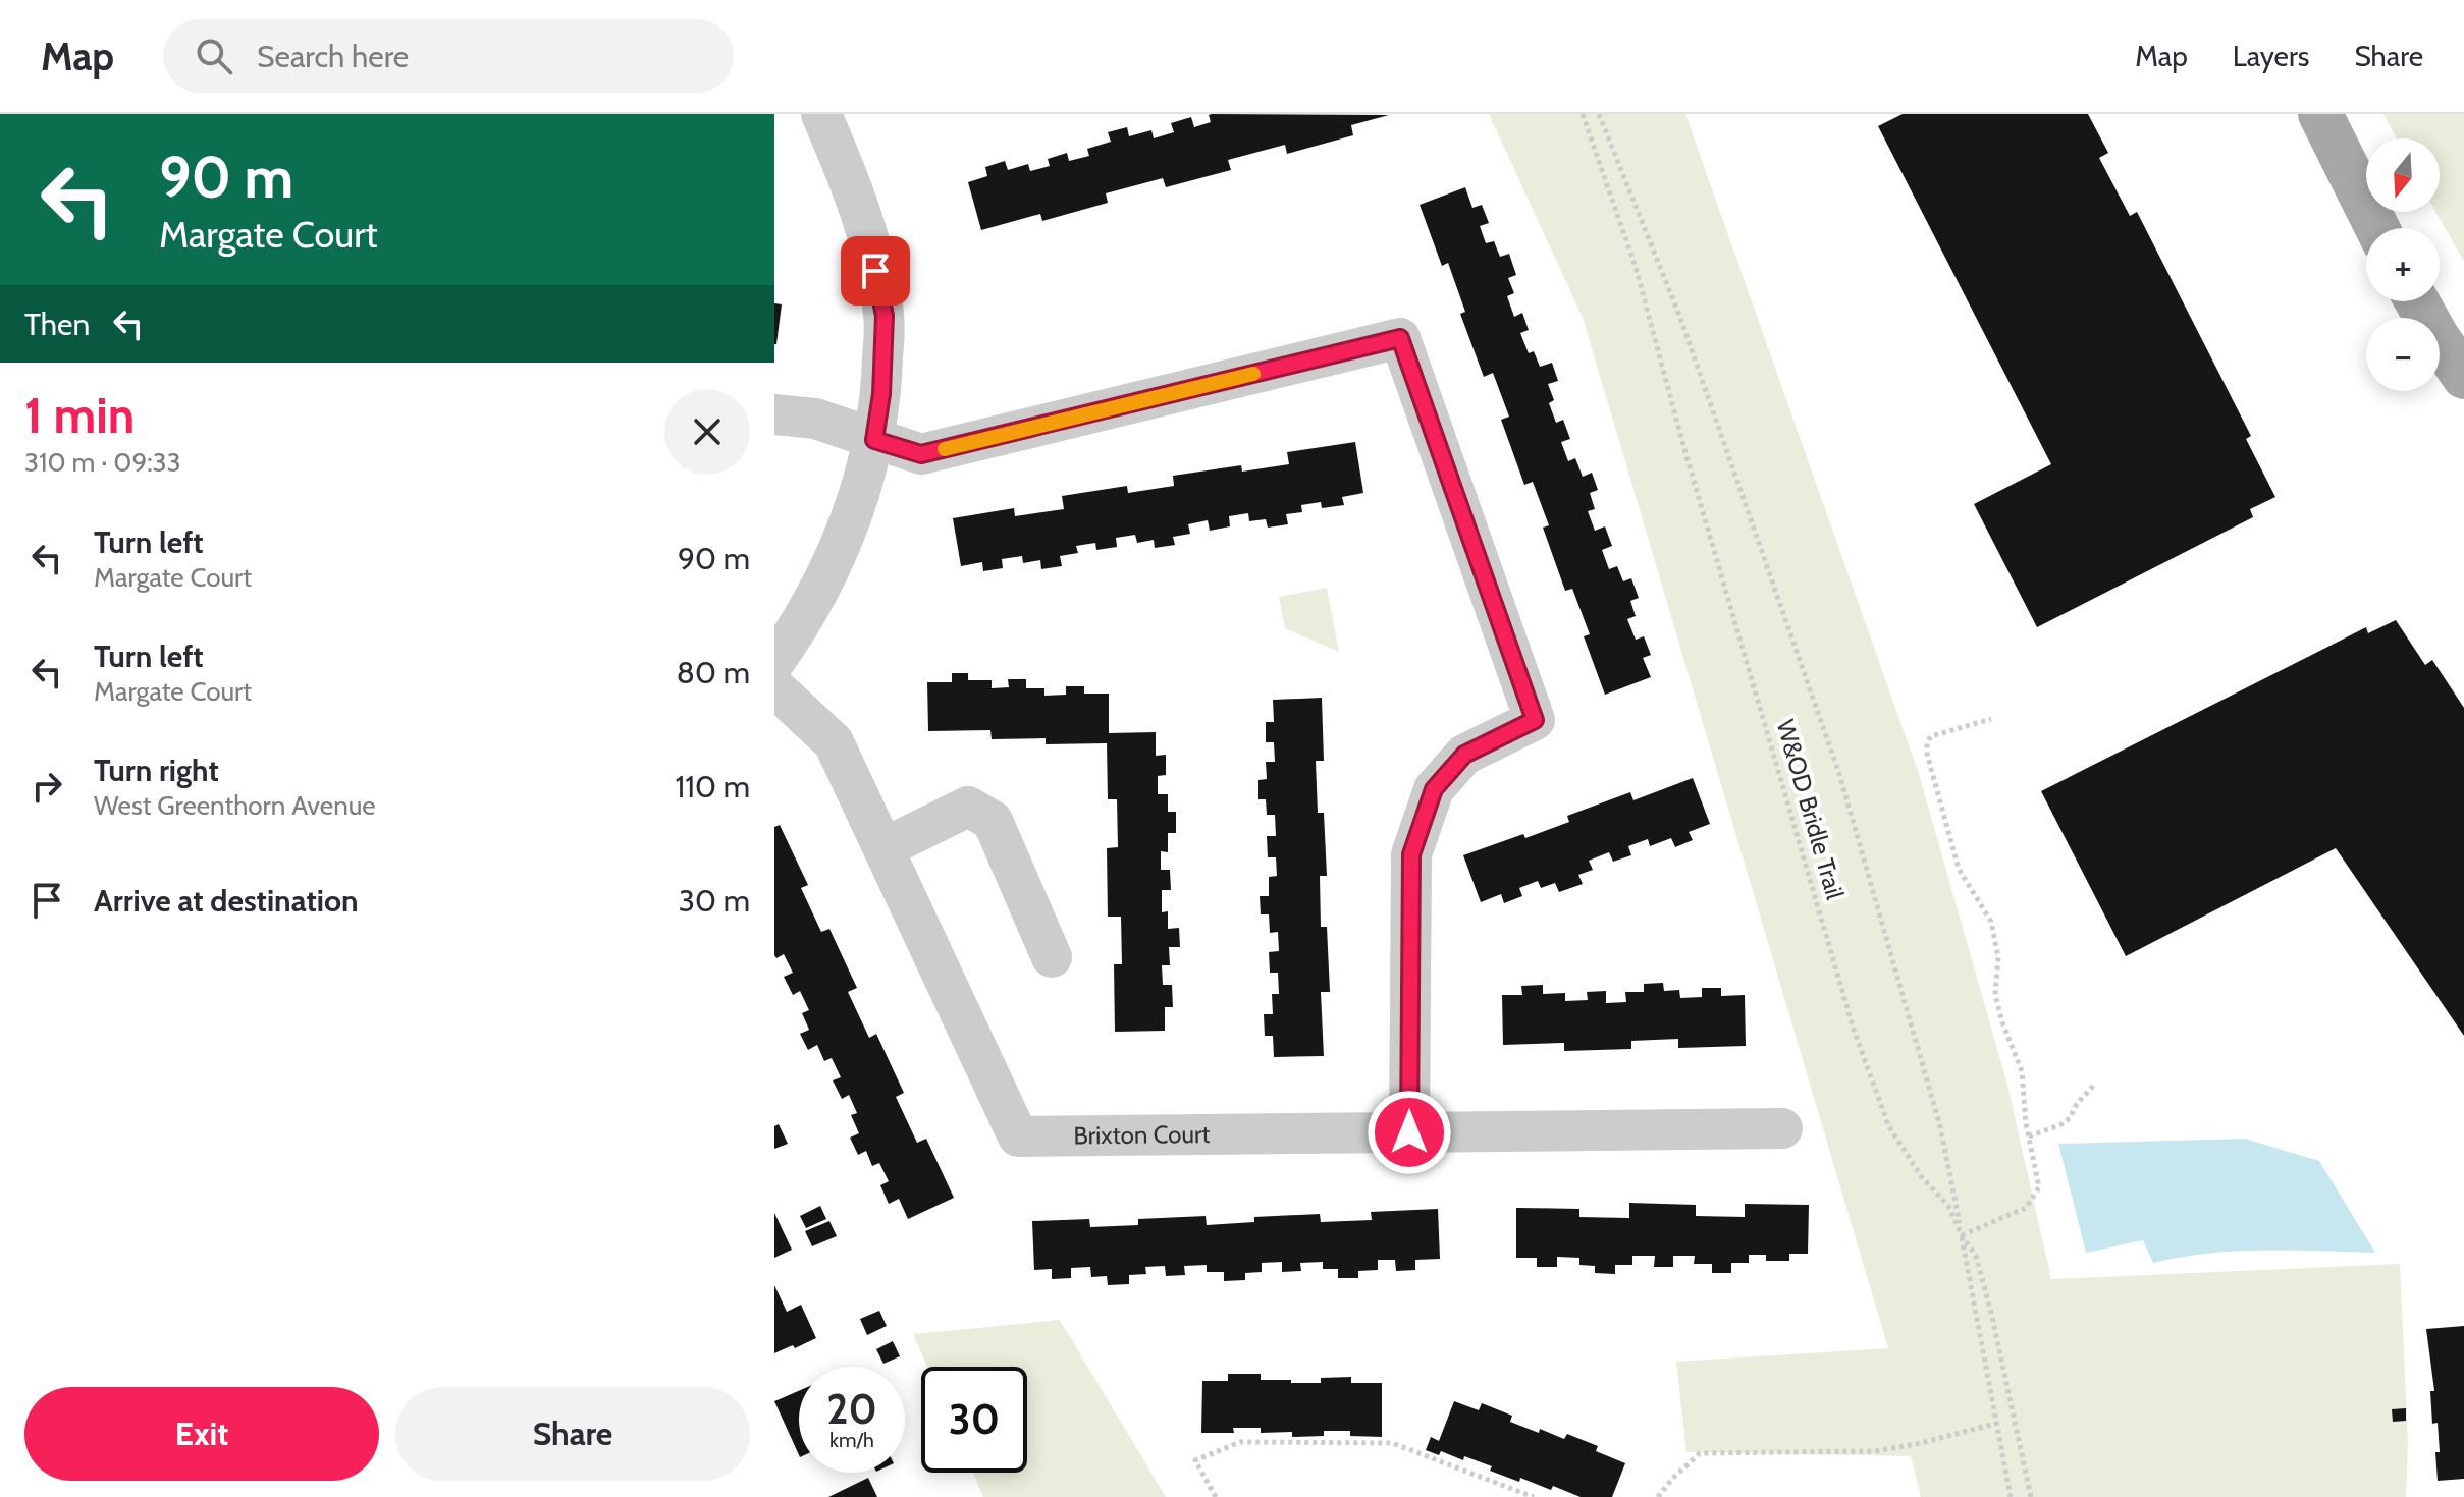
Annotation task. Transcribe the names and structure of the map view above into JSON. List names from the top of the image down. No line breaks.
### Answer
{"streets":{"street":["Brixton Court"],"path":["W&OD Bridle Trail"]},"north":"bottom","page":{"header":"Map","search":"Search here","nav":["Map","Layers","Share"],"turn":["90 m","Margate Court"],"map_buttons":["+","−"],"then":"Then","heading":["1 min","310 m · 09:33"],"list":[{"name":"Turn left","note":"Margate Court","value":"90 m"},{"name":"Turn left","note":"Margate Court","value":"80 m"},{"name":"Turn right","note":"West Greenthorn Avenue","value":"110 m"},{"name":"Arrive at destination","value":"30 m"}],"speed":"20 km/h","limit":"30","buttons":["Exit","Share"]}}
